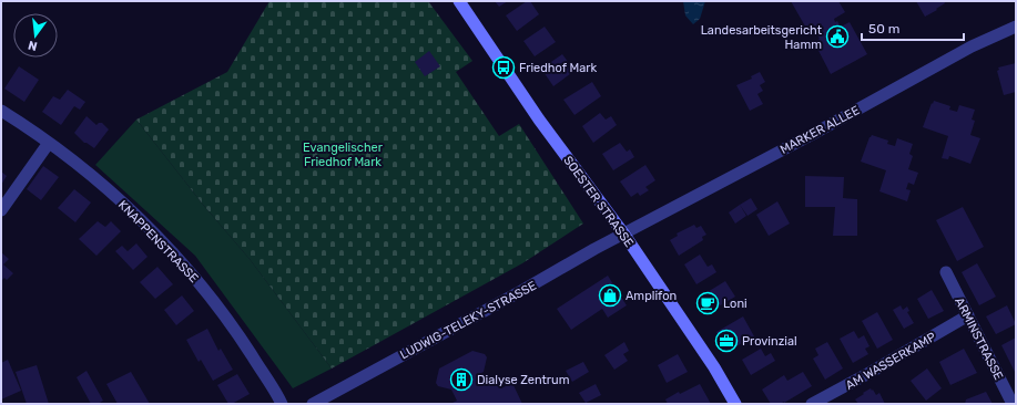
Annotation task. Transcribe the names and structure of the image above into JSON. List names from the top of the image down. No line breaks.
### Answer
{"streets":{"main road":["SOESTER STRASSE"],"street":["MARKER ALLEE","KNAPPENSTRASSE","LUDWIG-TELEKY-STRASSE","ARMINSTRASSE","AM WASSERKAMP"]},"crossings":[["MARKER ALLEE","SOESTER STRASSE"],["MARKER ALLEE","LUDWIG-TELEKY-STRASSE"],["SOESTER STRASSE","LUDWIG-TELEKY-STRASSE"],["ARMINSTRASSE","AM WASSERKAMP"]],"parks":["Evangelischer Friedhof Mark"],"places":{"public building":["Landesarbeitsgericht Hamm"],"bus stop":["Friedhof Mark"],"shop":["Amplifon"],"cafe":["Loni"],"office":["Provinzial"],"building":["Dialyse Zentrum"]},"scale_bar":"50 m","north":"bottom"}
